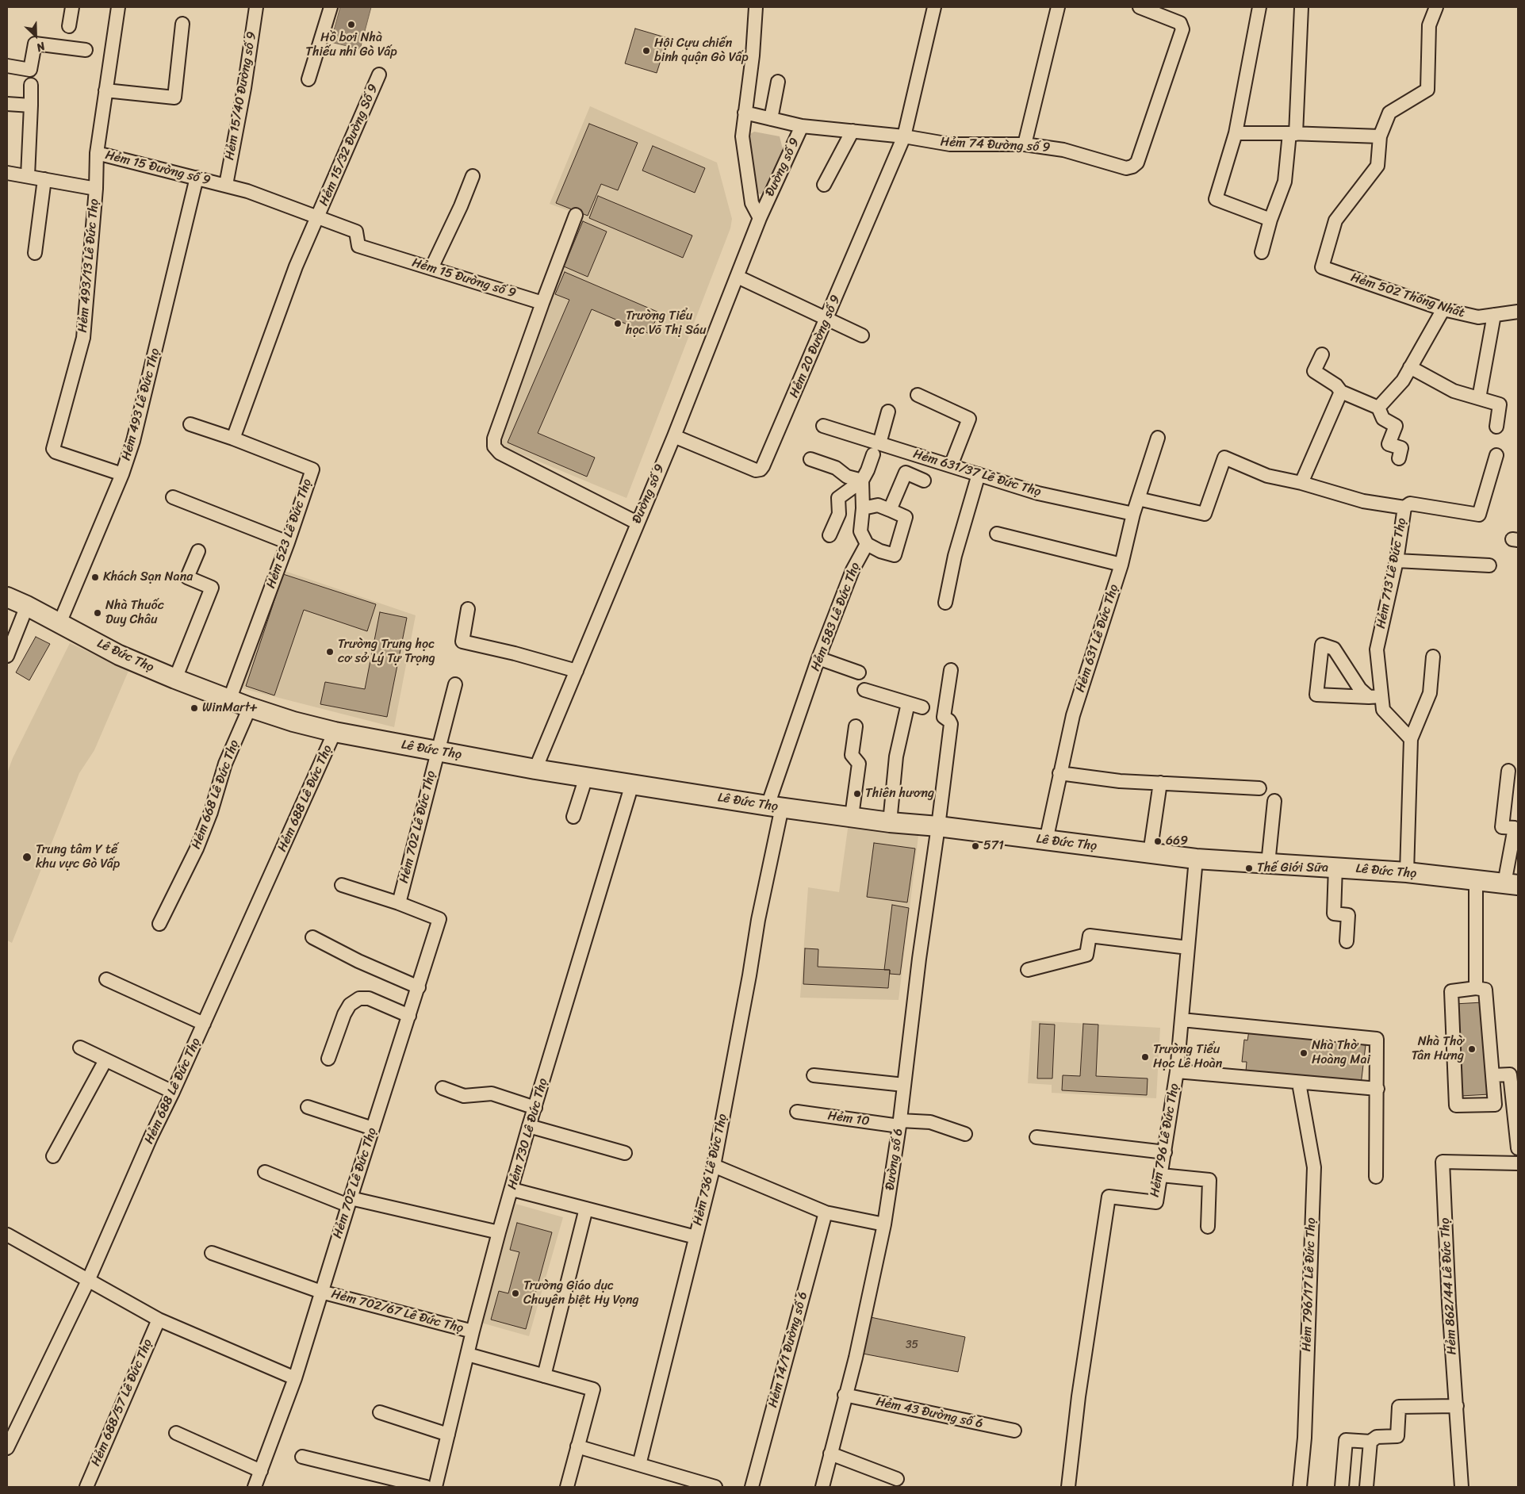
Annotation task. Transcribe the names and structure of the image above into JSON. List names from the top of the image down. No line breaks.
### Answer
{"streets":{"main road":["Lê Đức Thọ"],"street":["Hẻm 15/40 Đường số 9","Hẻm 15/32 Đường Số 9","Hẻm 74 Đường số 9","Đường số 9","Hẻm 15 Đường số 9","Hẻm 493/13 Lê Đức Thọ","Hẻm 502 Thống Nhất","Hẻm 20 Đường số 9","Hẻm 493 Lê Đức Thọ","Hẻm 631/37 Lê Đức Thọ","Hẻm 523 Lê Đức Thọ","Hẻm 713 Lê Đức Thọ","Hẻm 583 Lê Đức Thọ","Hẻm 631 Lê Đức Thọ","Hẻm 668 Lê Đức Thọ","Hẻm 688 Lê Đức Thọ","Hẻm 702 Lê Đức Thọ","Hẻm 10","Hẻm 730 Lê Đức Thọ","Hẻm 796 Lê Đức Thọ","Đường số 6","Hẻm 736 Lê Đức Thọ","Hẻm 796/17 Lê Đức Thọ","Hẻm 862/44 Lê Đức Thọ","Hẻm 702/67 Lê Đức Thọ","Hẻm 14/1 Đường số 6","Hẻm 688/57 Lê Đức Thọ","Hẻm 43 Đường số 6"]},"crossings":[["Hẻm 15/40 Đường số 9","Hẻm 15 Đường số 9"],["Hẻm 15/32 Đường Số 9","Hẻm 15 Đường số 9"],["Hẻm 74 Đường số 9","Đường số 9"],["Hẻm 74 Đường số 9","Hẻm 20 Đường số 9"],["Đường số 9","Hẻm 20 Đường số 9"],["Đường số 9","Lê Đức Thọ"],["Hẻm 15 Đường số 9","Hẻm 493/13 Lê Đức Thọ"],["Hẻm 15 Đường số 9","Hẻm 493 Lê Đức Thọ"],["Hẻm 493/13 Lê Đức Thọ","Hẻm 493 Lê Đức Thọ"],["Hẻm 493 Lê Đức Thọ","Lê Đức Thọ"],["Hẻm 631/37 Lê Đức Thọ","Hẻm 631 Lê Đức Thọ"],["Hẻm 523 Lê Đức Thọ","Lê Đức Thọ"],["Hẻm 713 Lê Đức Thọ","Hẻm 631 Lê Đức Thọ"],["Hẻm 583 Lê Đức Thọ","Lê Đức Thọ"],["Hẻm 583 Lê Đức Thọ","Hẻm 736 Lê Đức Thọ"],["Hẻm 631 Lê Đức Thọ","Lê Đức Thọ"],["Lê Đức Thọ","Hẻm 668 Lê Đức Thọ"],["Lê Đức Thọ","Hẻm 688 Lê Đức Thọ"],["Lê Đức Thọ","Hẻm 702 Lê Đức Thọ"],["Lê Đức Thọ","Hẻm 730 Lê Đức Thọ"],["Lê Đức Thọ","Hẻm 796 Lê Đức Thọ"],["Lê Đức Thọ","Đường số 6"],["Lê Đức Thọ","Hẻm 736 Lê Đức Thọ"],["Hẻm 702 Lê Đức Thọ","Hẻm 702/67 Lê Đức Thọ"],["Hẻm 10","Đường số 6"],["Hẻm 730 Lê Đức Thọ","Hẻm 702/67 Lê Đức Thọ"],["Đường số 6","Hẻm 43 Đường số 6"]],"places":["Hồ bơi Nhà Thiếu nhi Gò Vấp","Hội Cựu chiến binh quận Gò Vấp","Trường Tiểu học Võ Thị Sáu","Khách Sạn Nana","Nhà Thuốc Duy Châu","Trường Trung học cơ sở Lý Tự Trọng","WinMart+","Thiên hương","669","571","Trung tâm Y tế khu vực Gò Vấp","Thế Giới Sữa","Nhà Thờ Tân Hưng","Nhà Thờ Hoàng Mai","Trường Tiểu Học Lê Hoàn","Trường Giáo dục Chuyên biệt Hy Vọng"],"house_numbers":["35"],"north":"bottom right"}
